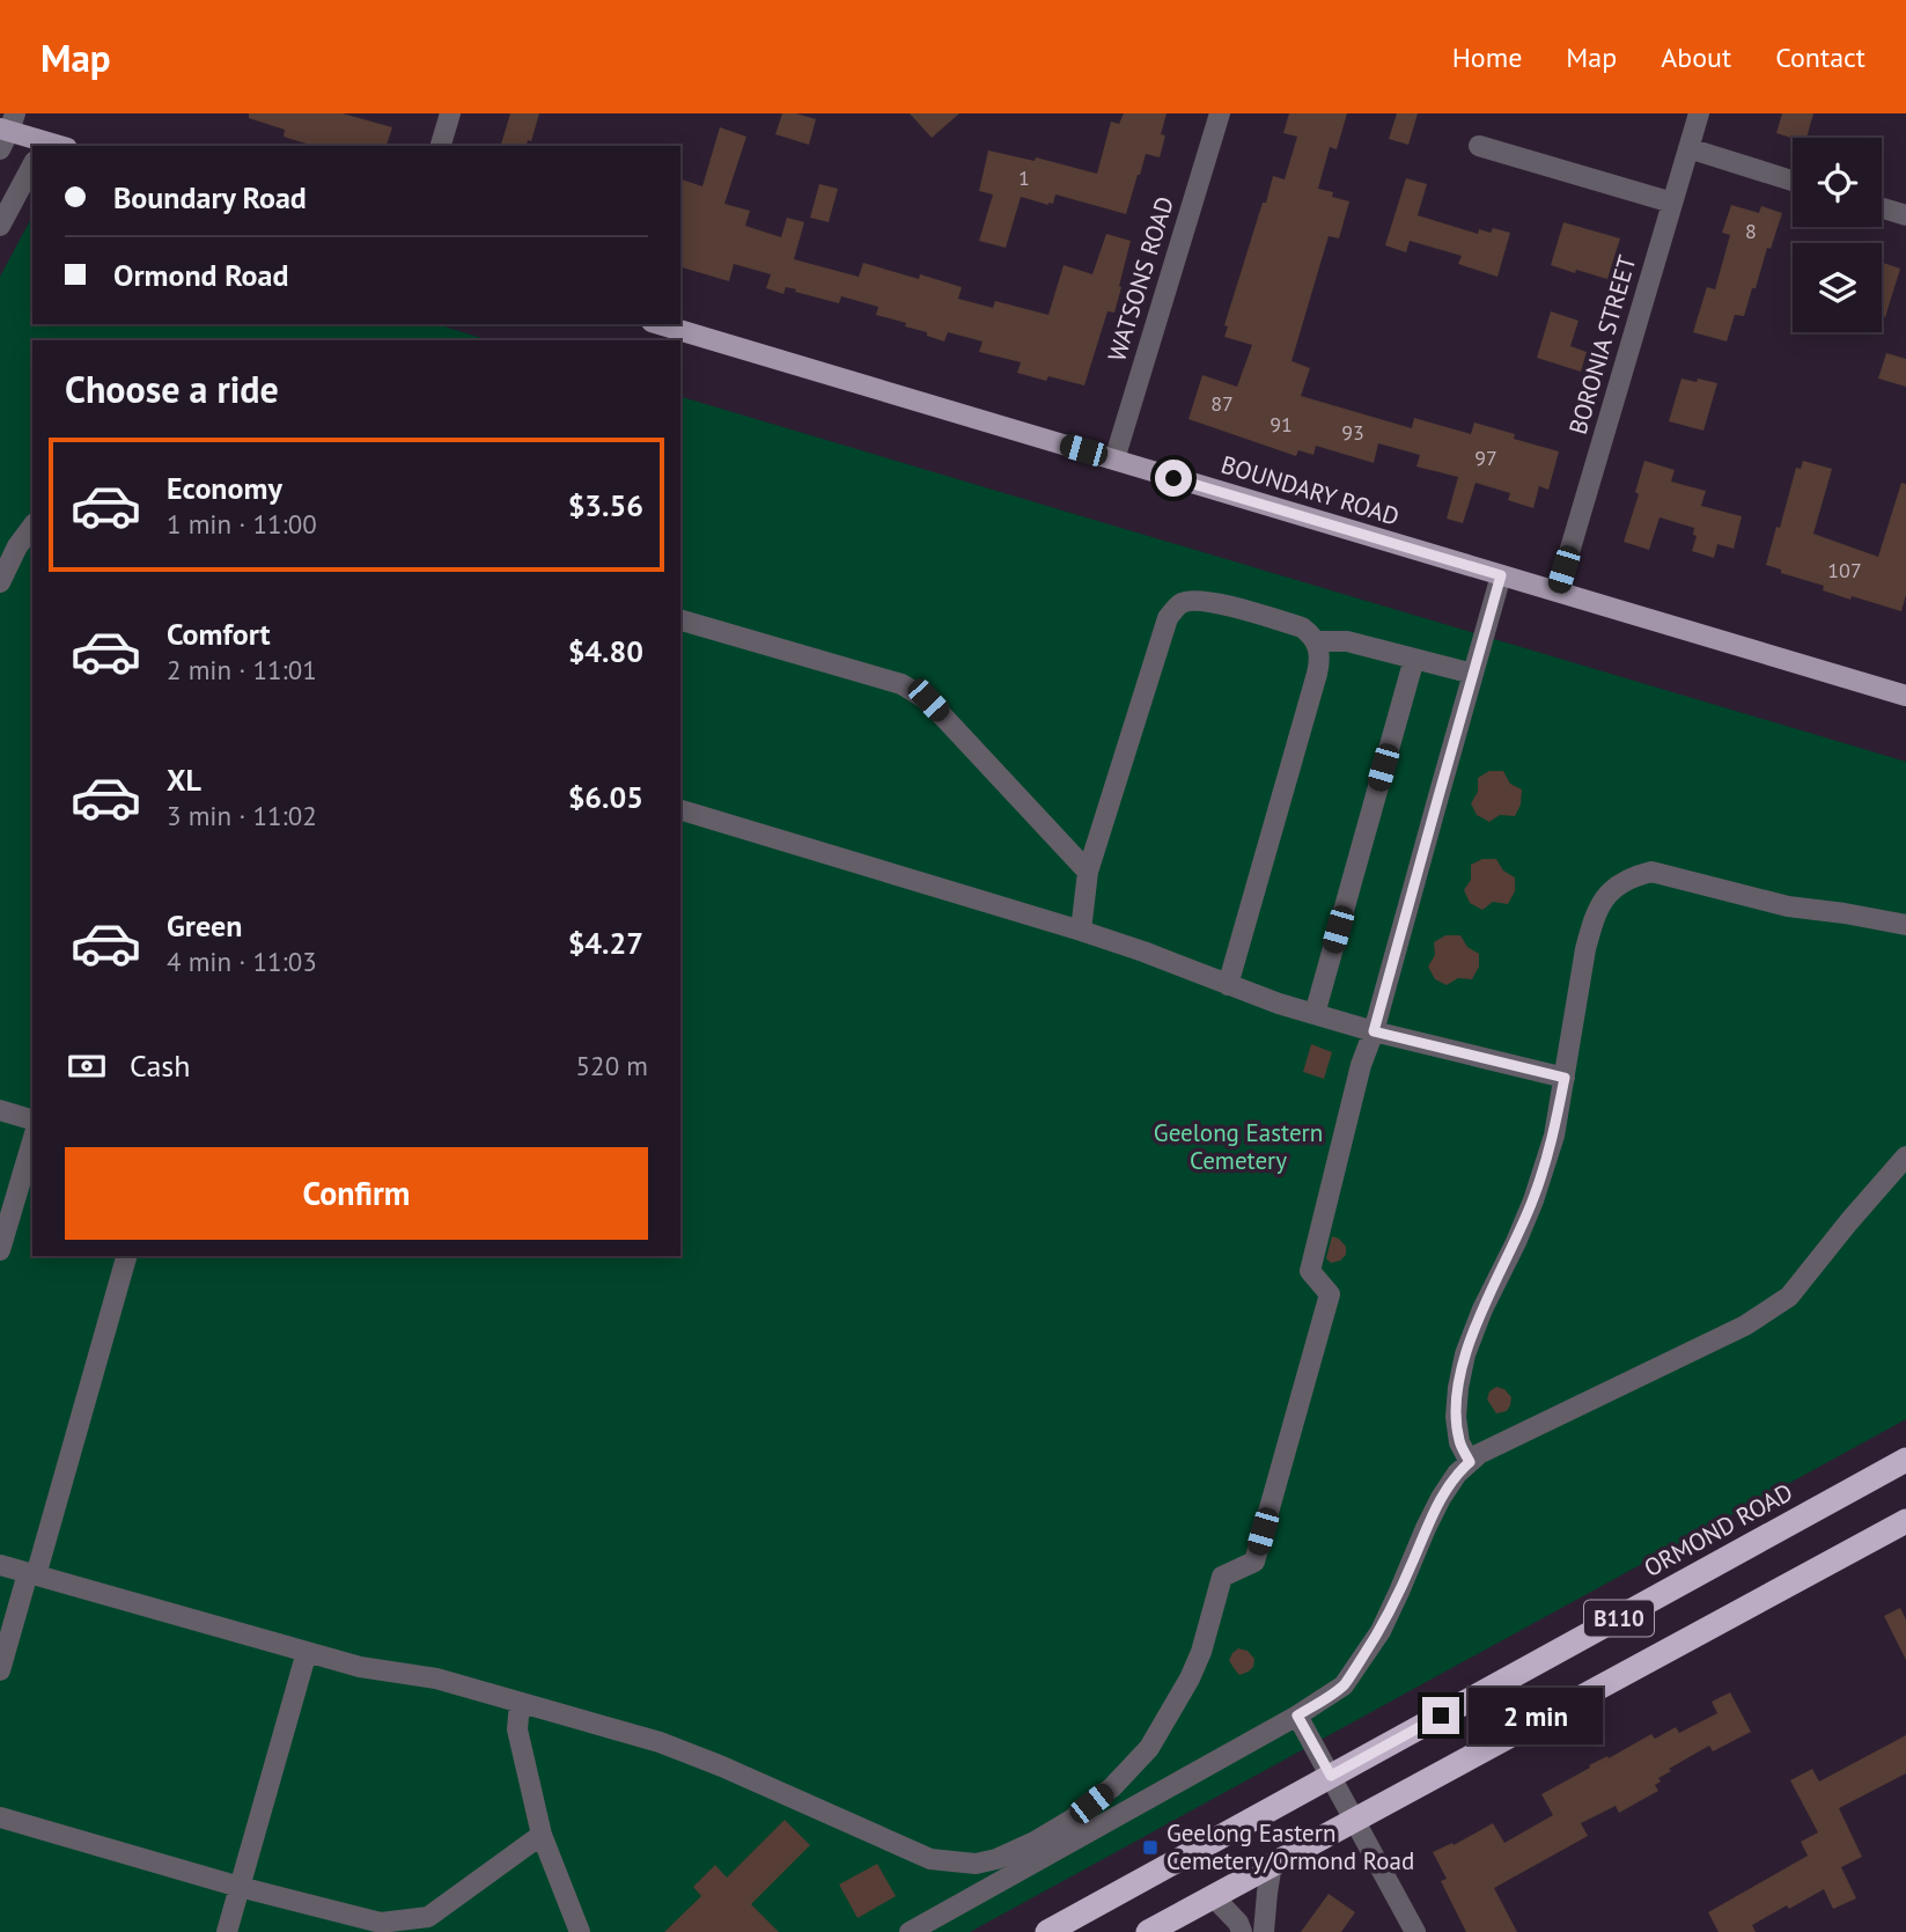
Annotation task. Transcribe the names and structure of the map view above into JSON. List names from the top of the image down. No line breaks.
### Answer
{"streets":{"highway":["ORMOND ROAD","B110"],"main road":["BOUNDARY ROAD"],"street":["WATSONS ROAD","BORONIA STREET"]},"crossings":[["WATSONS ROAD","BOUNDARY ROAD"],["BORONIA STREET","BOUNDARY ROAD"]],"parks":["Geelong Eastern Cemetery"],"places":{"transit":["Geelong Eastern Cemetery/Ormond Road"]},"house_numbers":["1","8","87","91","93","97","107"],"page":{"header":"Map","nav":["Home","Map","About","Contact"],"banner":["Boundary Road","Ormond Road"],"heading":"Choose a ride","list":[{"name":"Economy","note":"1 min · 11:00","value":"$3.56"},{"name":"Comfort","note":"2 min · 11:01","value":"$4.80"},{"name":"XL","note":"3 min · 11:02","value":"$6.05"},{"name":"Green","note":"4 min · 11:03","value":"$4.27"}],"pay":["Cash","520 m"],"buttons":"Confirm","bubble":"2 min"}}
